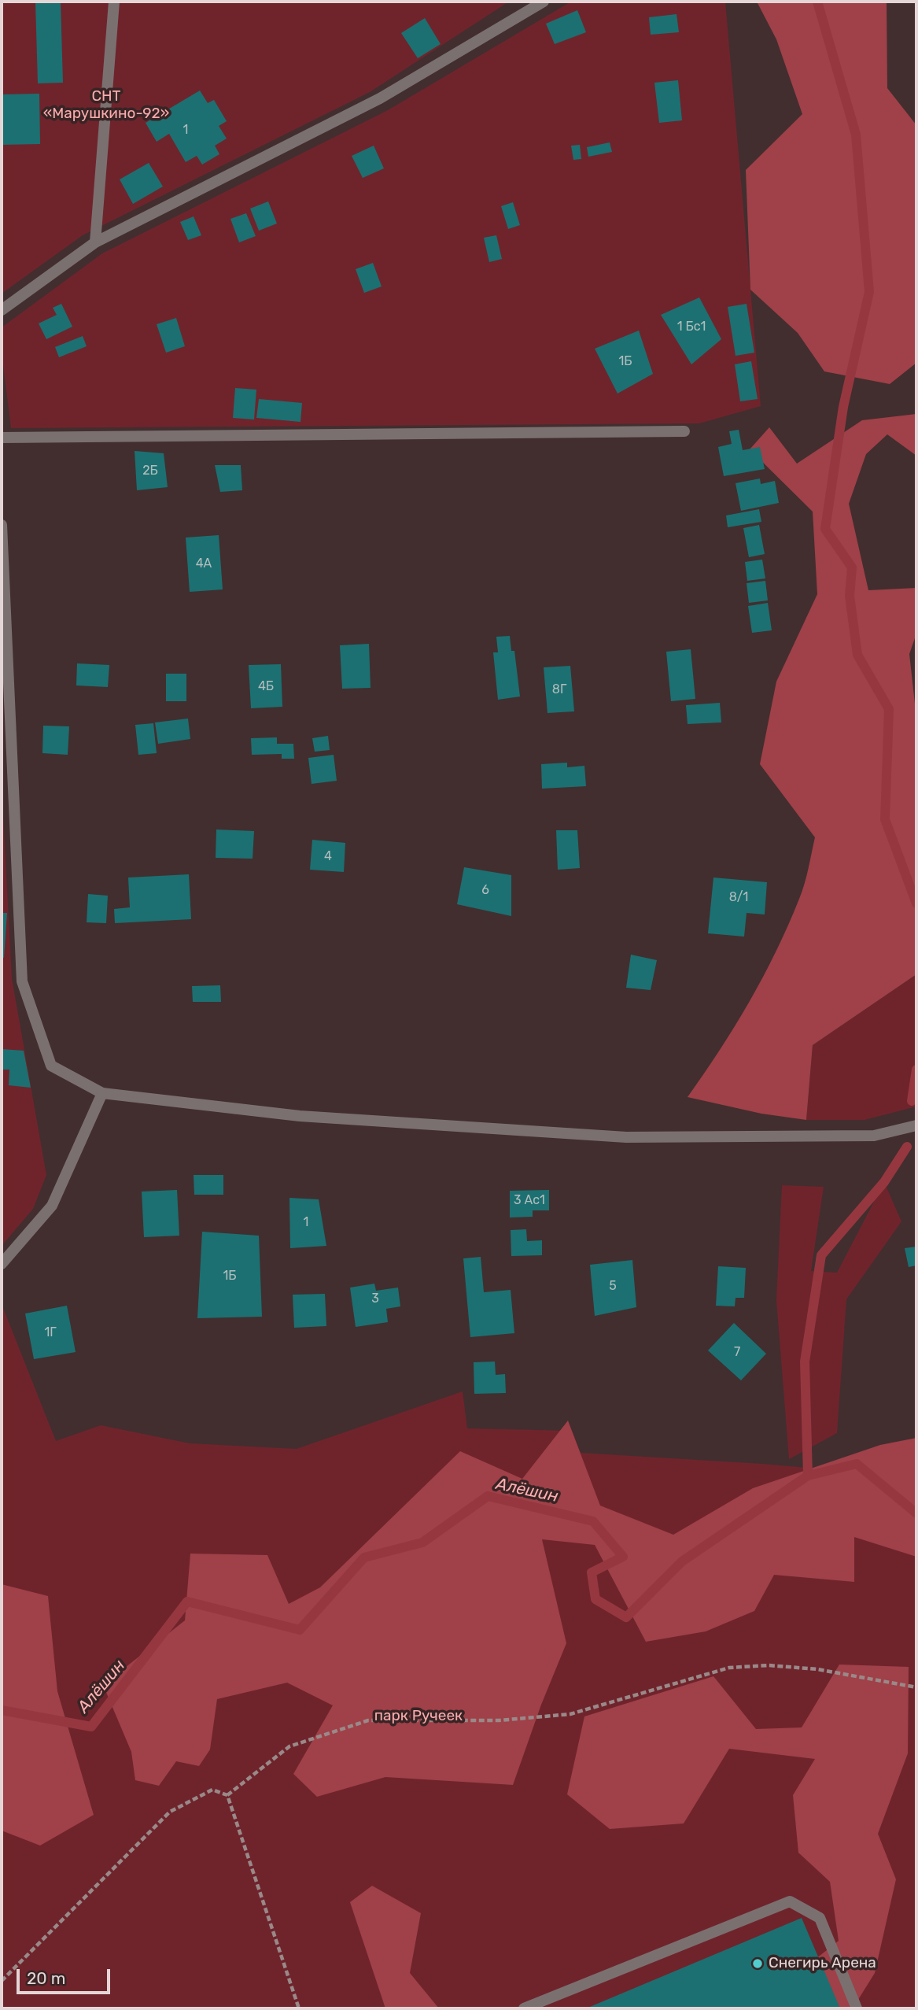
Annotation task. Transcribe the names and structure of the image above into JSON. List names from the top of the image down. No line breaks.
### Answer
{"water":["Алёшин"],"parks":["СНТ «Марушкино-92»","парк Ручеек"],"places":["Снегирь Арена"],"house_numbers":["1","1 Бс1","1Б","2Б","4А","4Б","8Г","4","6","8/1","3 Ас1","1","1Б","5","3","1Г","7"],"scale_bar":"20 m"}
